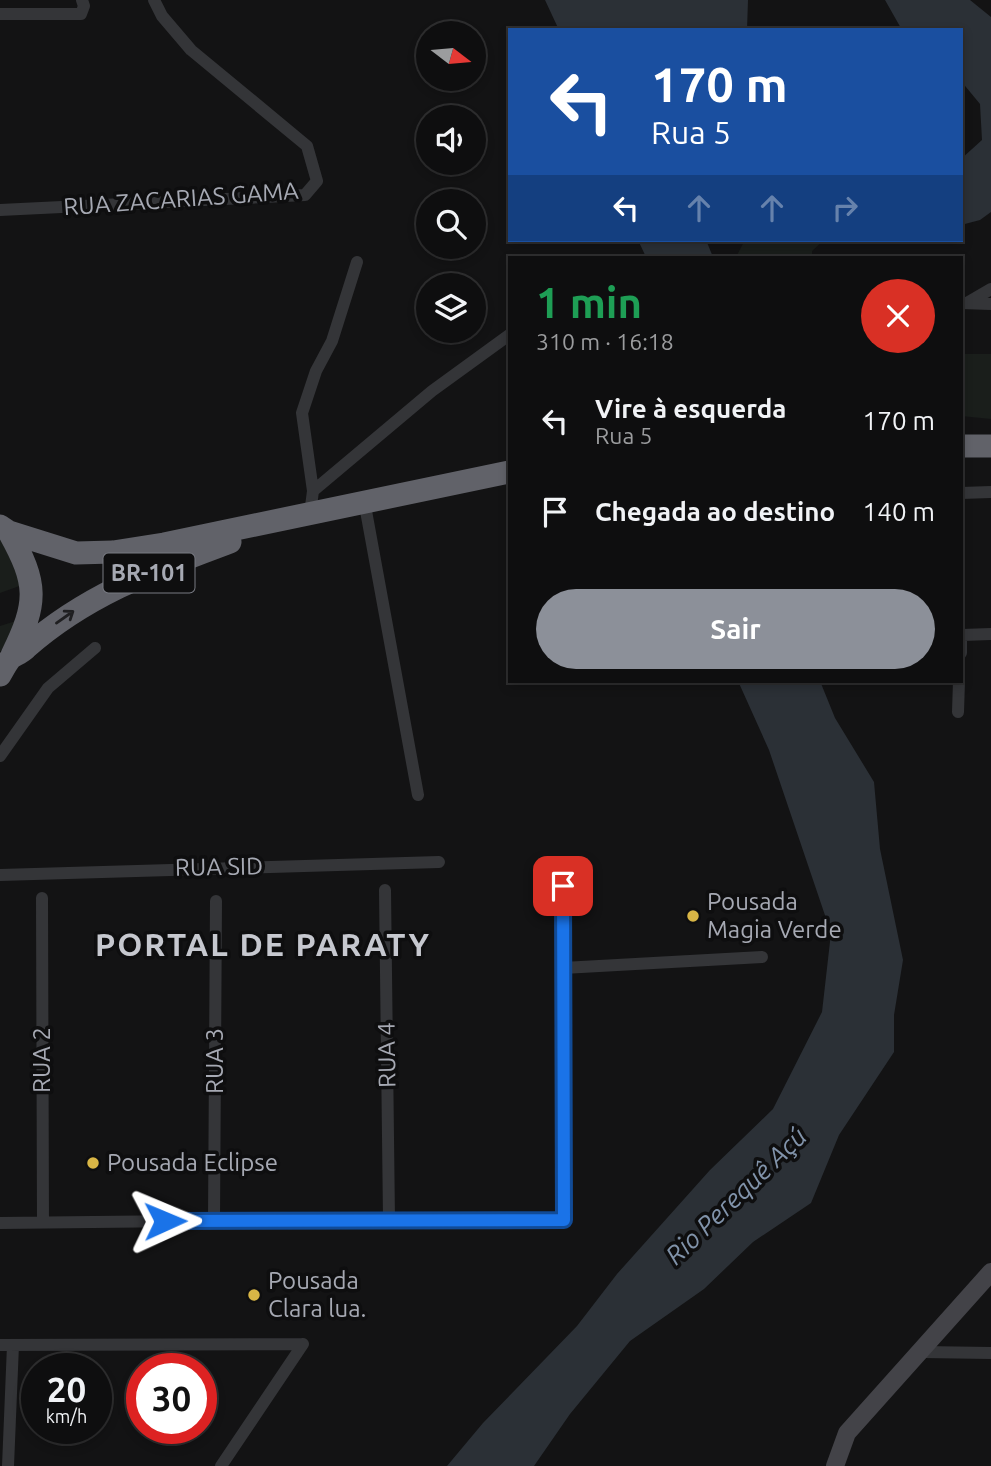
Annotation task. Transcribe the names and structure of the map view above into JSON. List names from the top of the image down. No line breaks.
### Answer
{"streets":{"highway":["BR-101"],"street":["RUA ZACARIAS GAMA","RUA SID","RUA 4","RUA 2","RUA 3"]},"districts":["PORTAL DE PARATY"],"water":["Rio Perequê Açú"],"places":["Pousada Magia Verde","Pousada Eclipse","Pousada Clara lua."],"north":"right","page":{"turn":["170 m","Rua 5"],"heading":["1 min","310 m · 16:18"],"list":[{"name":"Vire à esquerda","note":"Rua 5","value":"170 m"},{"name":"Chegada ao destino","value":"140 m"}],"buttons":"Sair","speed":"20 km/h","limit":"30"}}
